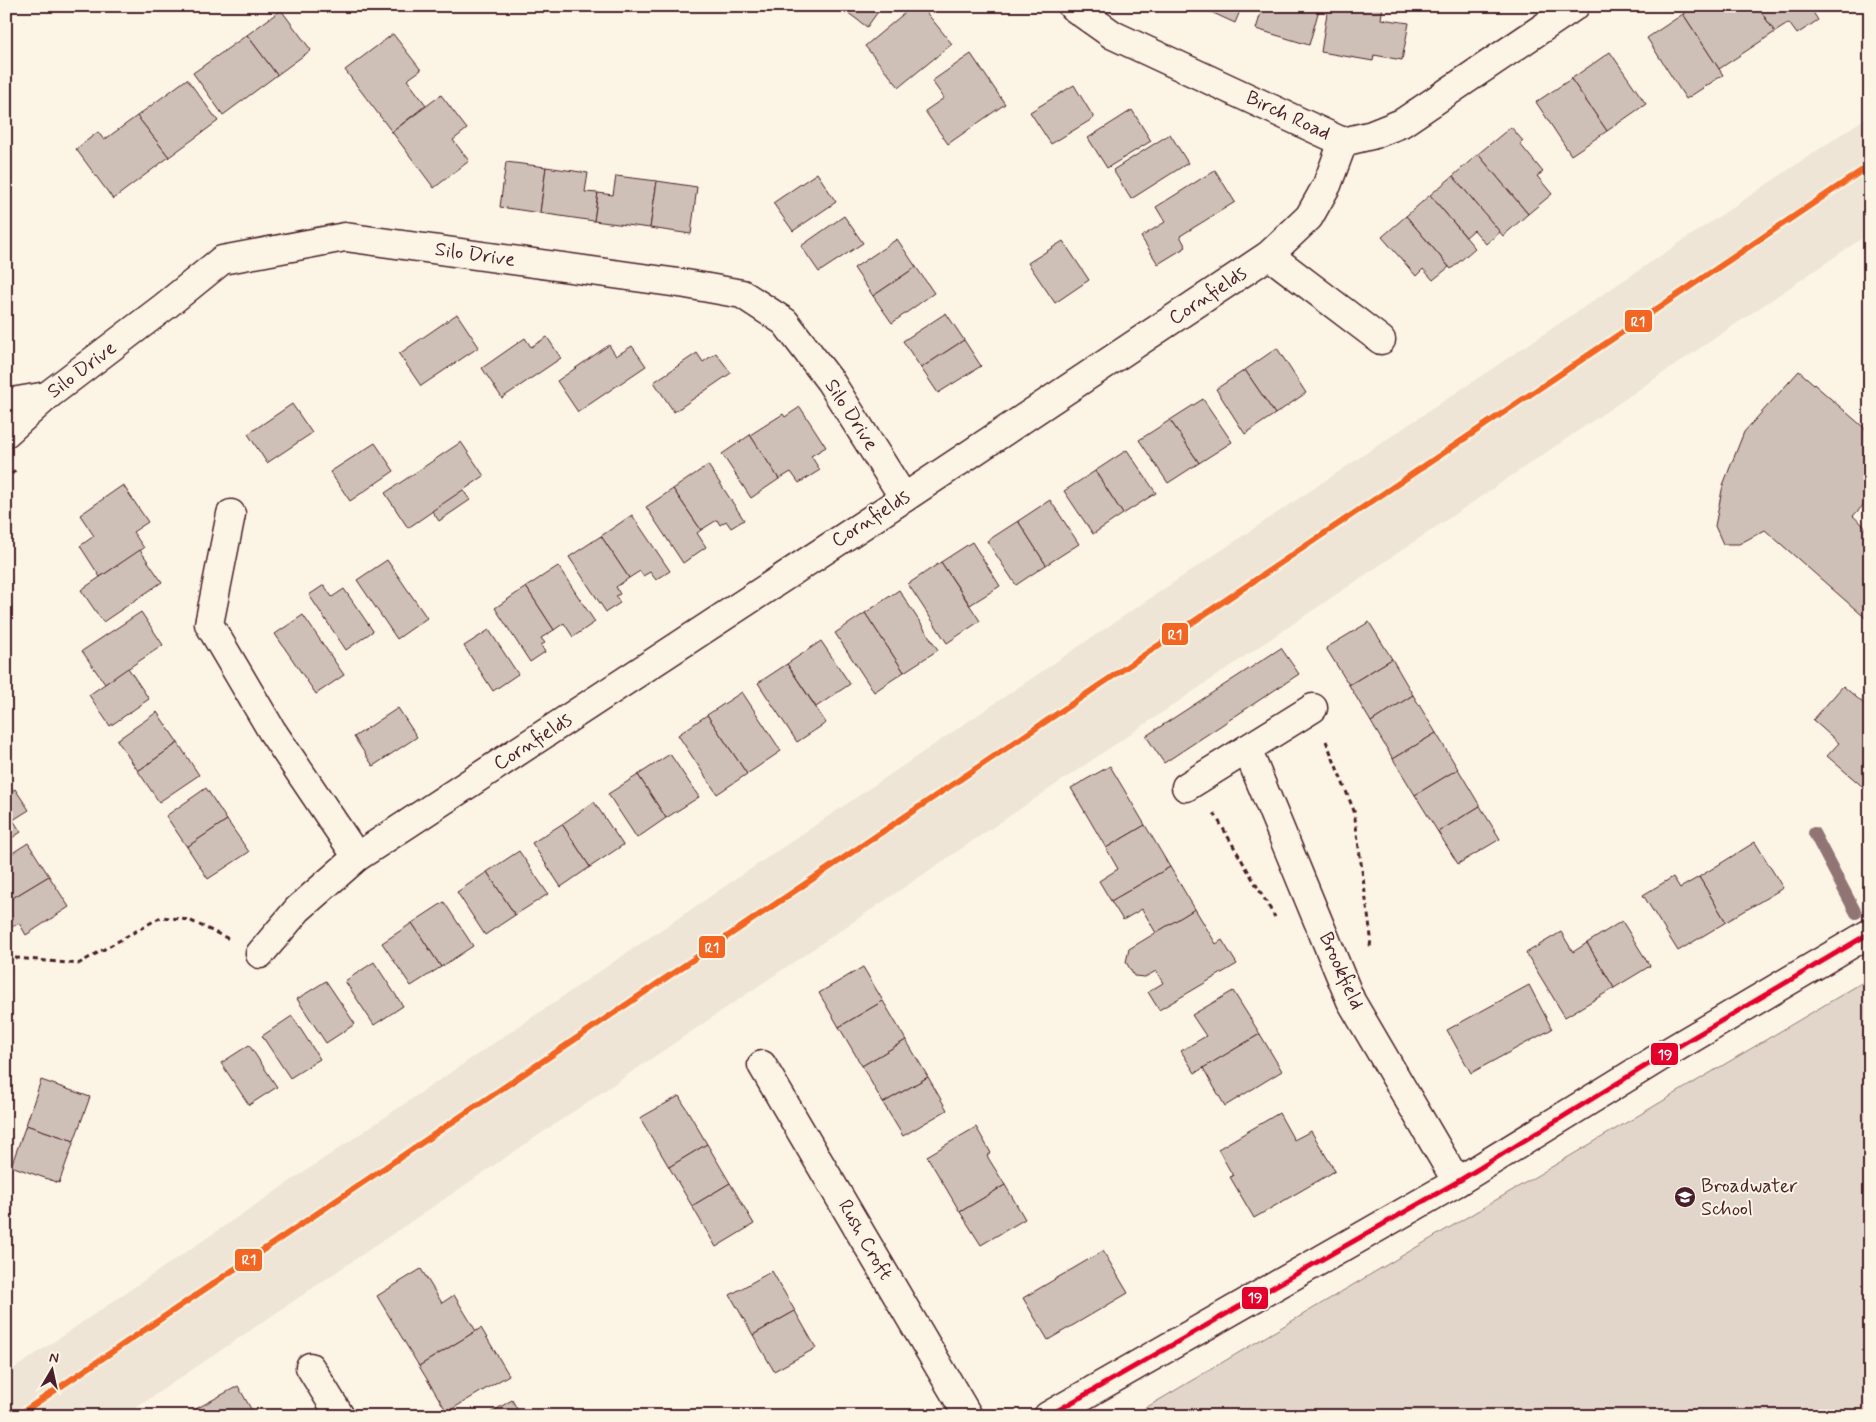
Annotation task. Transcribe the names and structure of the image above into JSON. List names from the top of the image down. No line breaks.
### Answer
{"streets":{"street":["Birch Road","Silo Drive","Cornfields","Brookfield","Rush Croft"]},"crossings":[["Birch Road","Cornfields"],["Silo Drive","Cornfields"]],"places":{"school or university":["Broadwater School"]},"lines":["transit line R1","transit line 19"],"north":"top"}
